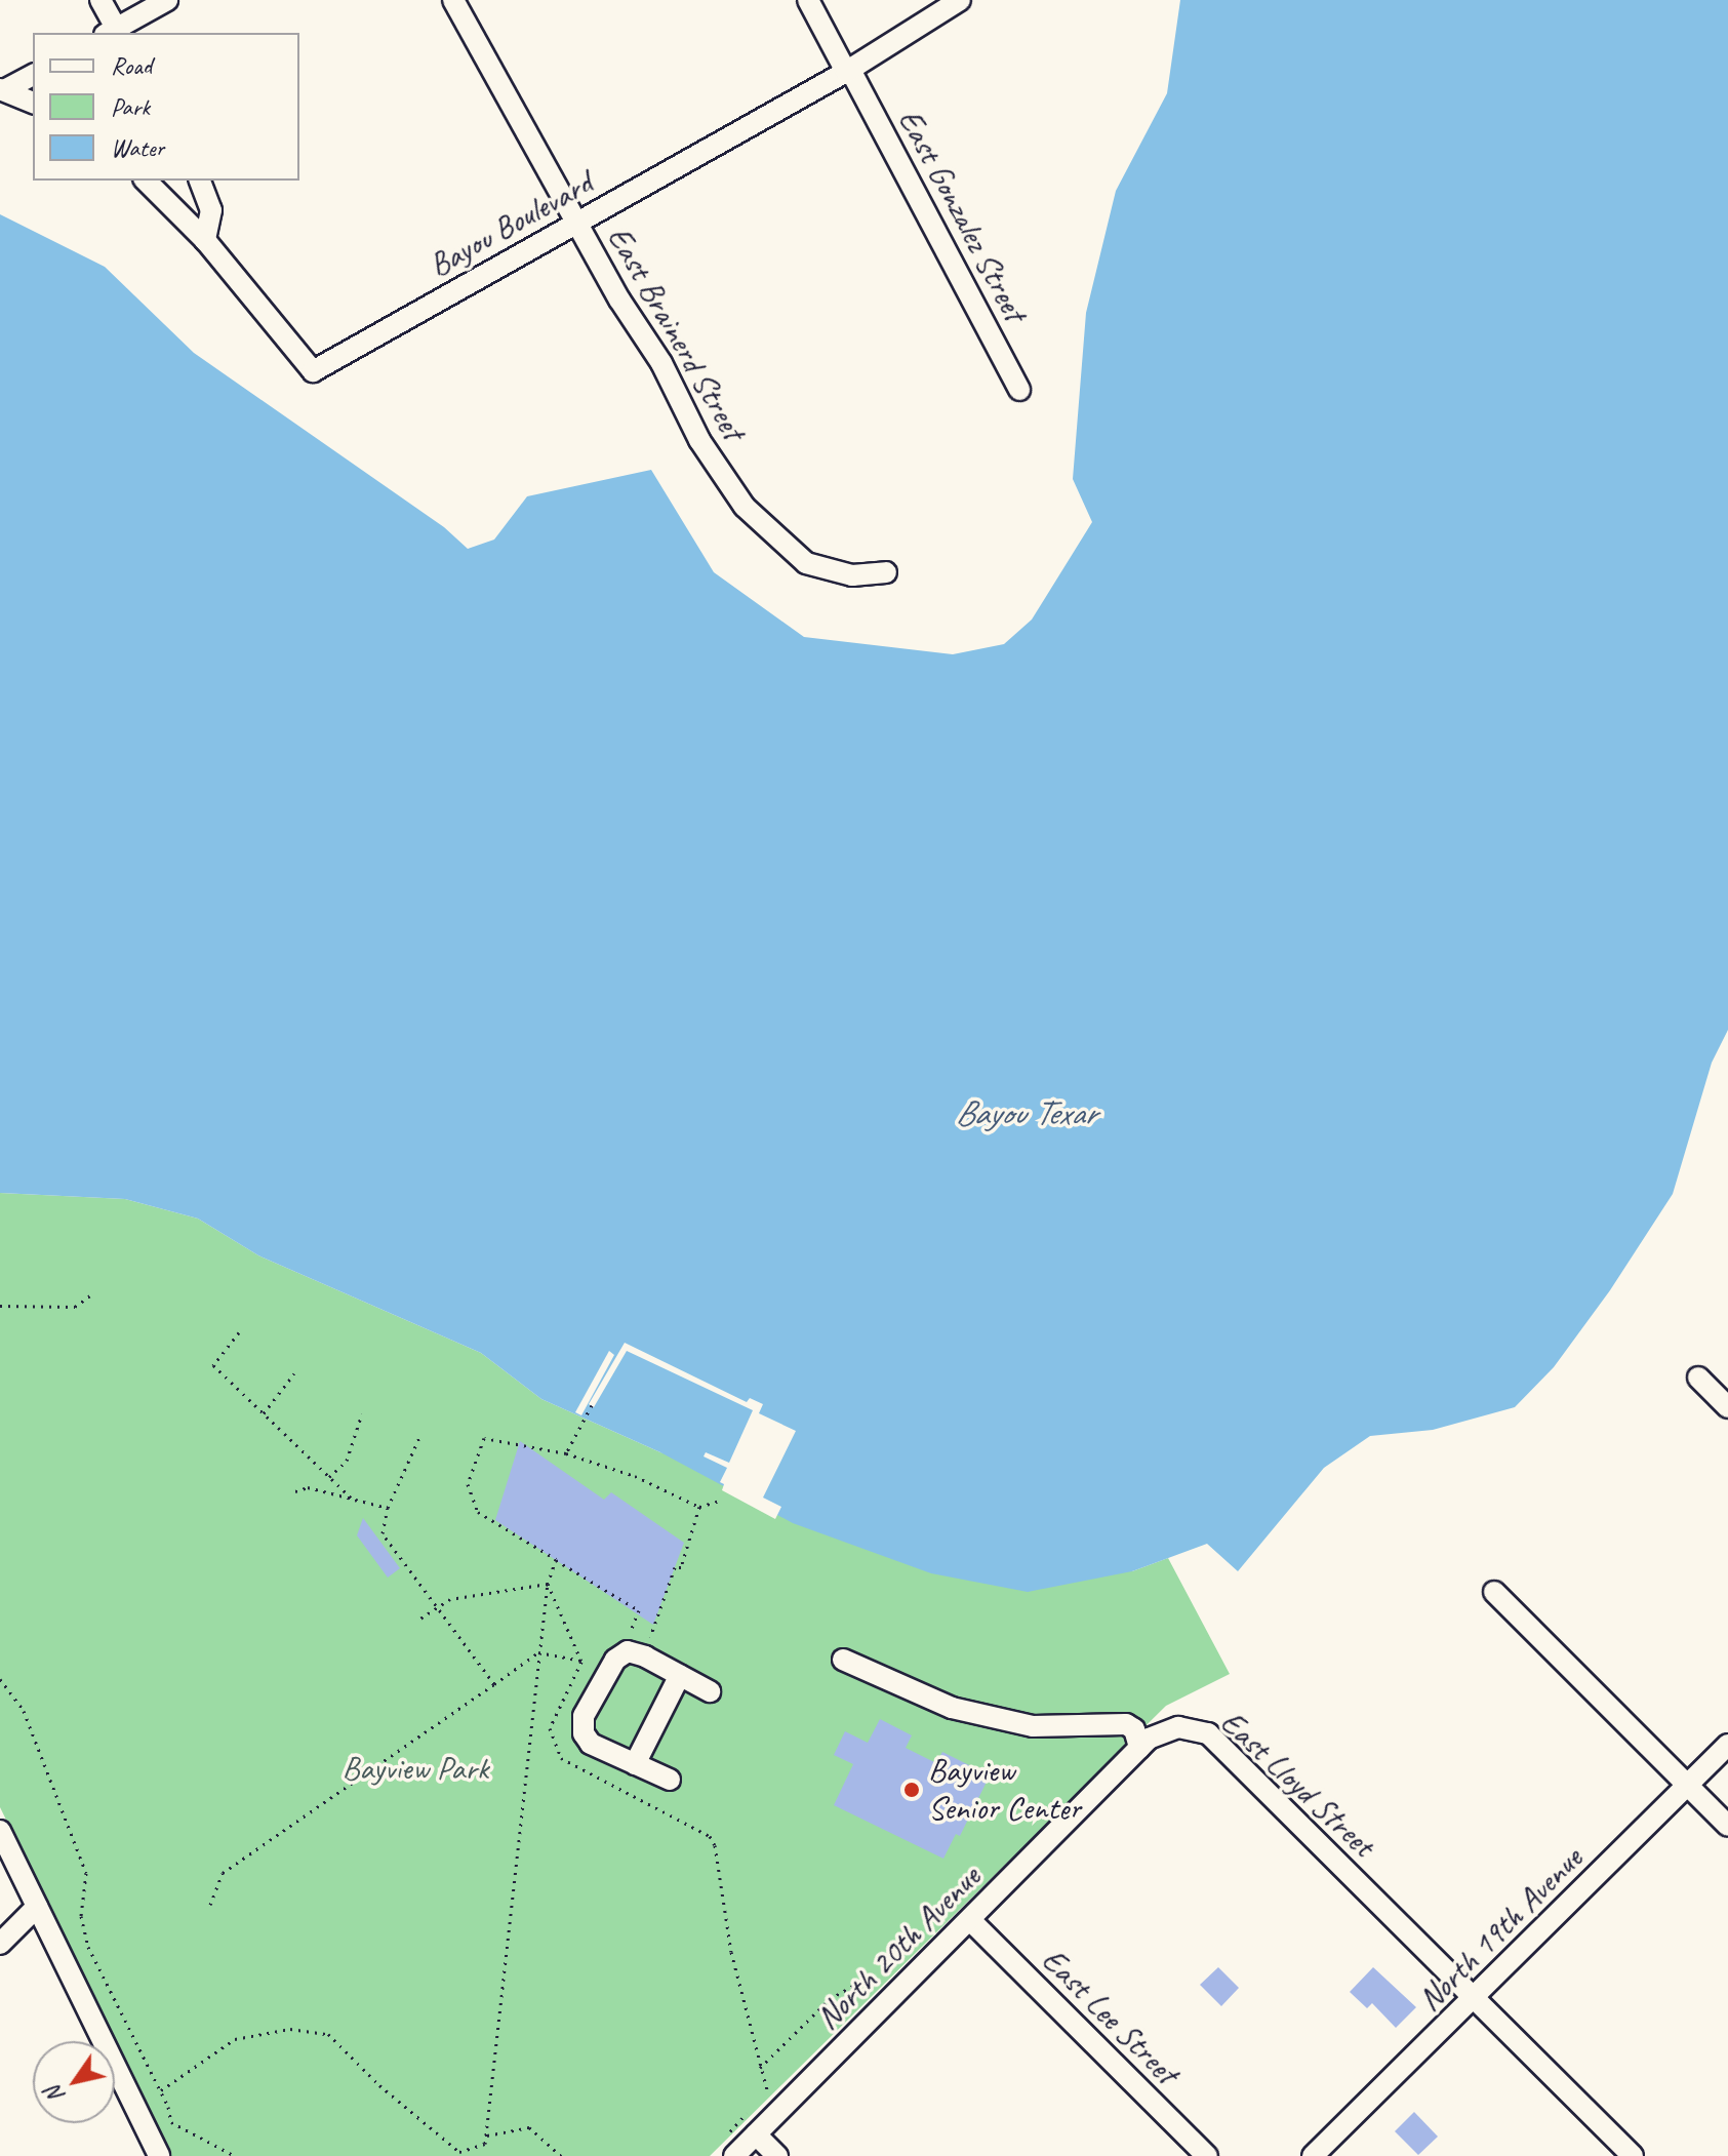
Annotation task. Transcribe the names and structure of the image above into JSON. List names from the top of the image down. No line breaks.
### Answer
{"streets":{"street":["East Gonzalez Street","Bayou Boulevard","East Brainerd Street","East Lloyd Street","North 19th Avenue","North 20th Avenue","East Lee Street"]},"crossings":[["East Gonzalez Street","Bayou Boulevard"],["Bayou Boulevard","East Brainerd Street"],["East Lloyd Street","North 19th Avenue"],["East Lloyd Street","North 20th Avenue"],["North 20th Avenue","East Lee Street"]],"water":["Bayou Texar"],"parks":["Bayview Park"],"places":["Bayview Senior Center"],"legend":["Road","Park","Water"],"north":"bottom left"}
